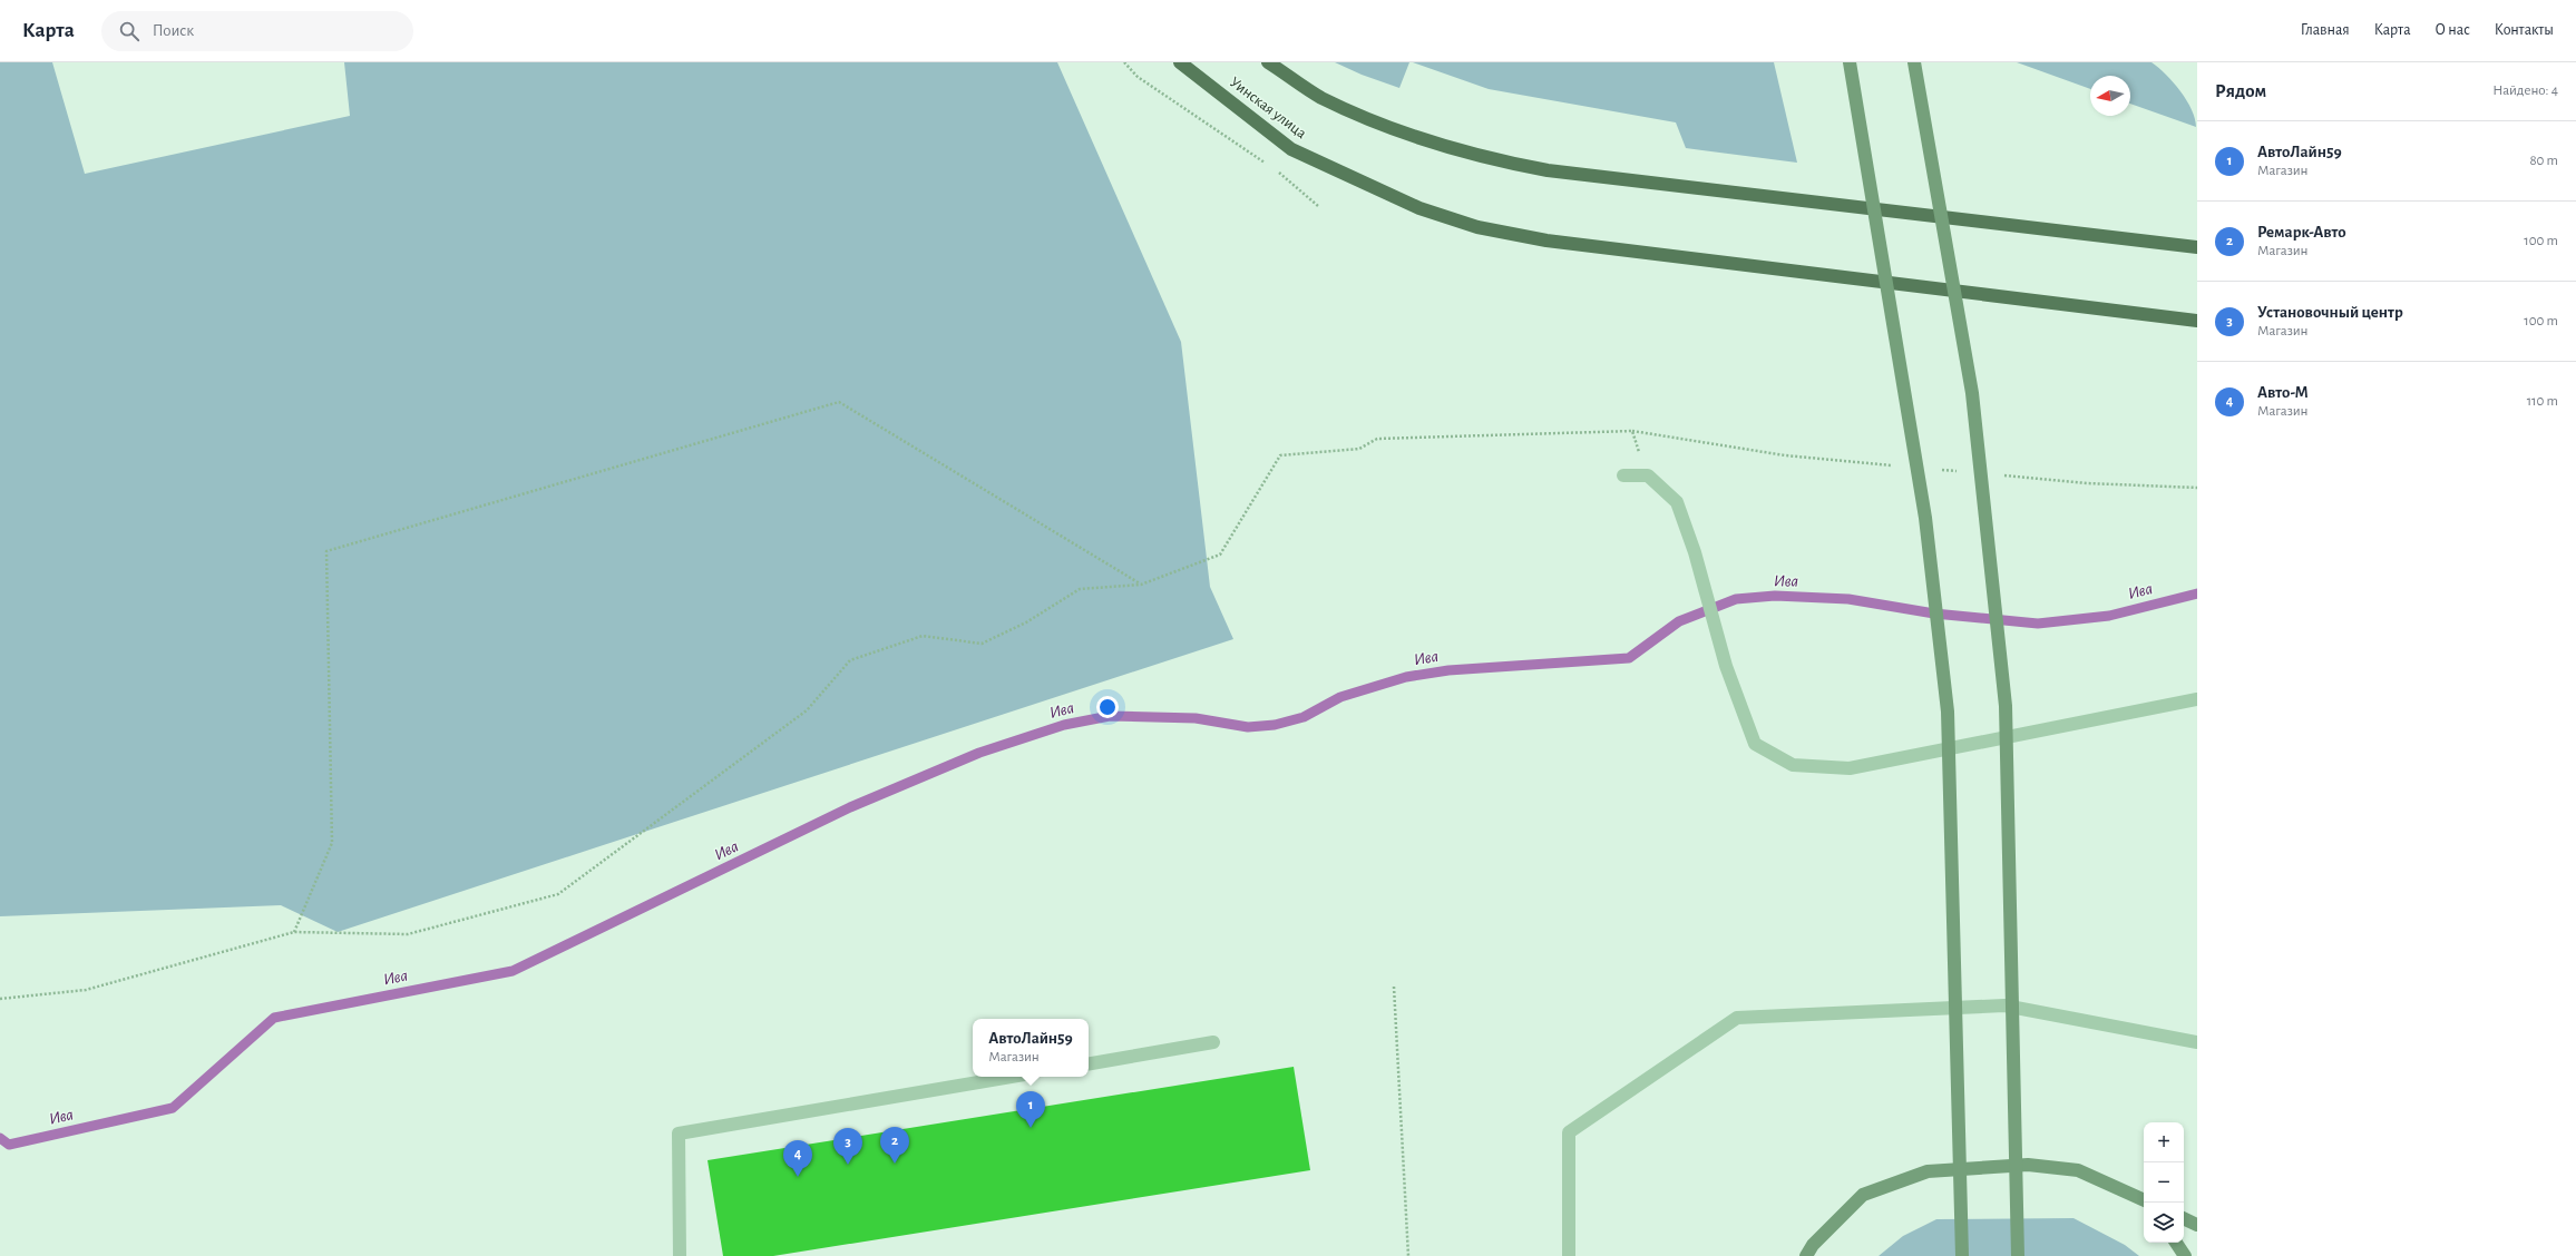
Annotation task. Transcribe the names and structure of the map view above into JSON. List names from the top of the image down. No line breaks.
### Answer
{"streets":{"main road":["Уинская улица"]},"water":["Ива"],"north":"left","page":{"header":"Карта","search":"Поиск","nav":["Главная","Карта","О нас","Контакты"],"heading":["Рядом","Найдено: 4"],"list":[{"mark":"1","name":"АвтоЛайн59","note":"Магазин","value":"80 m"},{"mark":"2","name":"Ремарк-Авто","note":"Магазин","value":"100 m"},{"mark":"3","name":"Установочный центр","note":"Магазин","value":"100 m"},{"mark":"4","name":"Авто-М","note":"Магазин","value":"110 m"}],"popup":["АвтоЛайн59","Магазин"],"pins":["1","2","3","4"],"map_buttons":["+","−"]}}
